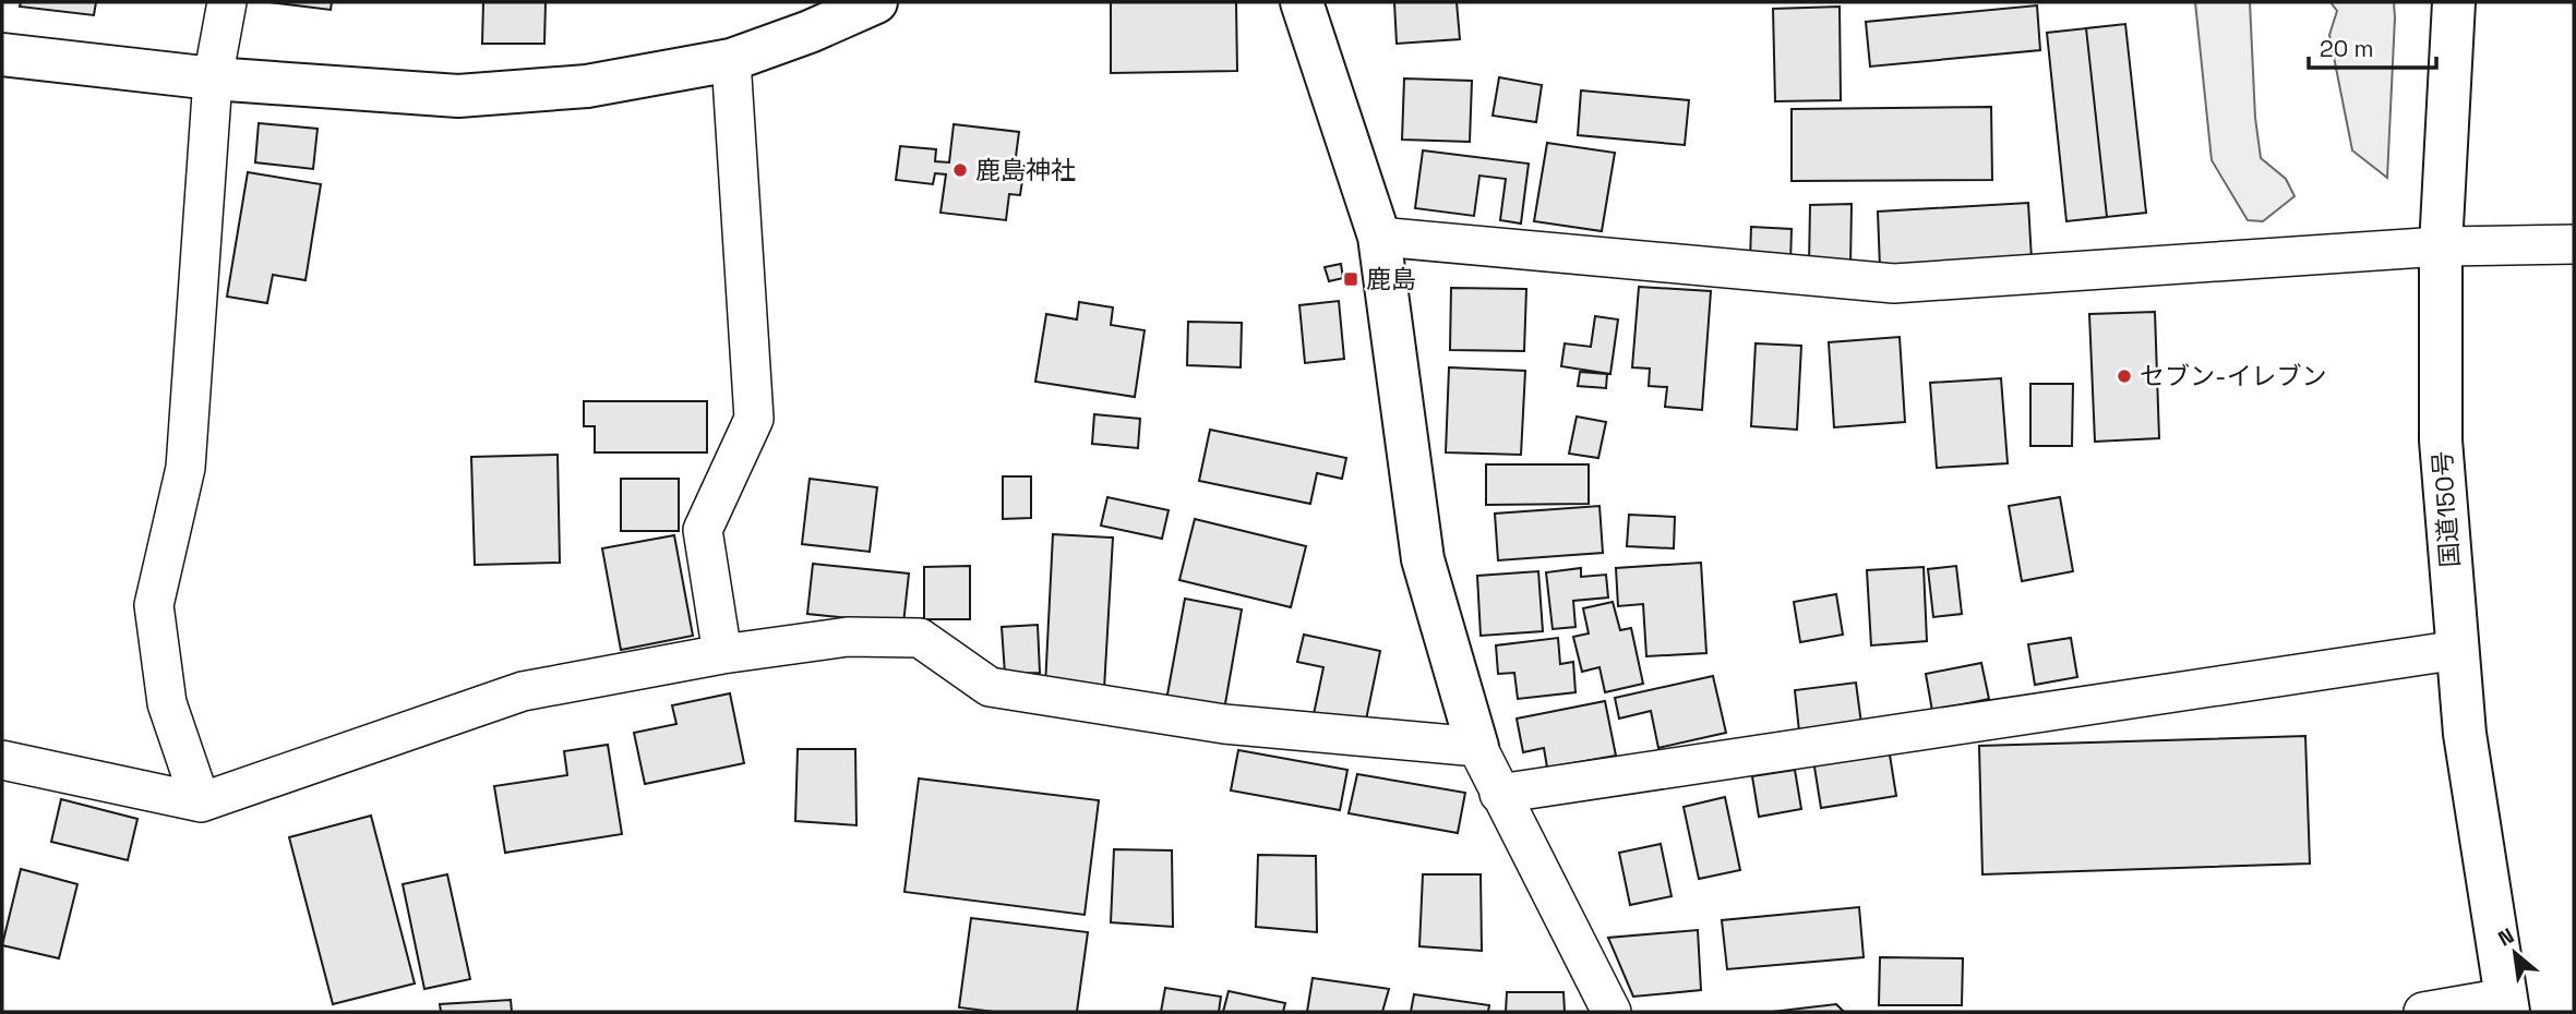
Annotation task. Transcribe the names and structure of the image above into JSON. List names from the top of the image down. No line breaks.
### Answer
{"streets":{"main road":["国道150号"]},"places":{"other":["鹿島神社","セブン-イレブン"],"transit":["鹿島"]},"scale_bar":"20 m","north":"top left"}
